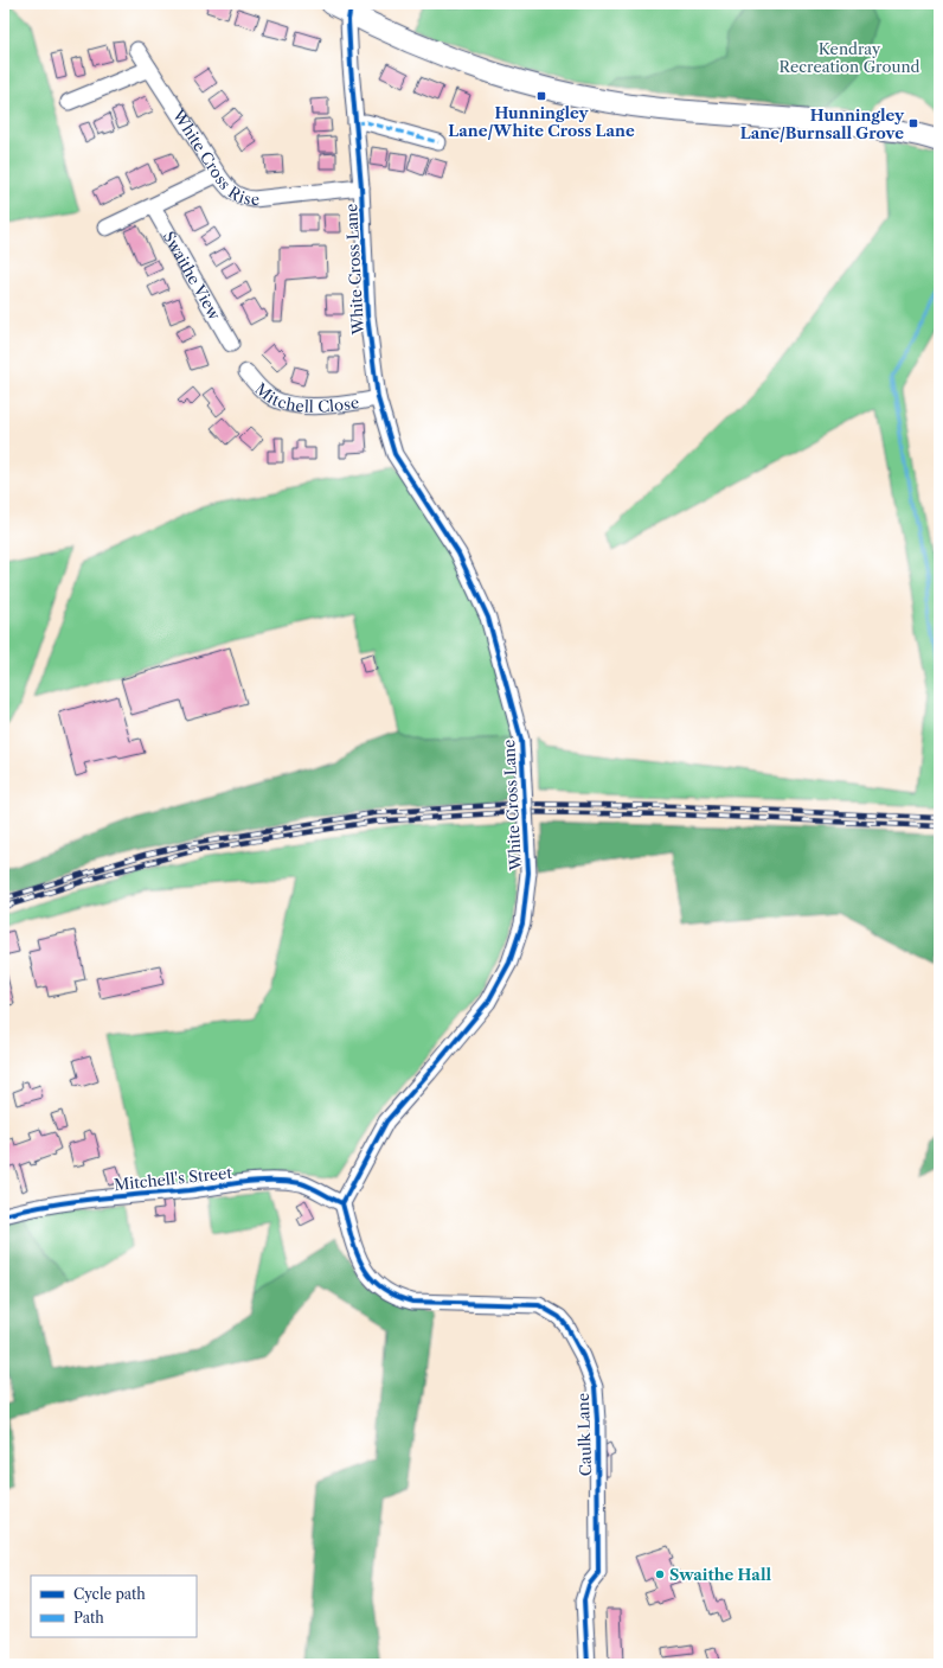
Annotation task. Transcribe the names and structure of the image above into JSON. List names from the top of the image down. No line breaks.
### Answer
{"streets":{"street":["White Cross Rise","White Cross Lane","Swaithe View","Mitchell Close","Mitchell's Street","Caulk Lane"]},"crossings":[["White Cross Rise","White Cross Lane"],["White Cross Lane","Mitchell Close"],["White Cross Lane","Mitchell's Street"],["White Cross Lane","Caulk Lane"],["Mitchell's Street","Caulk Lane"]],"parks":["Kendray Recreation Ground"],"places":{"transit":["Hunningley Lane/White Cross Lane","Hunningley Lane/Burnsall Grove"],"other":["Swaithe Hall"]},"legend":["Cycle path","Path"]}
